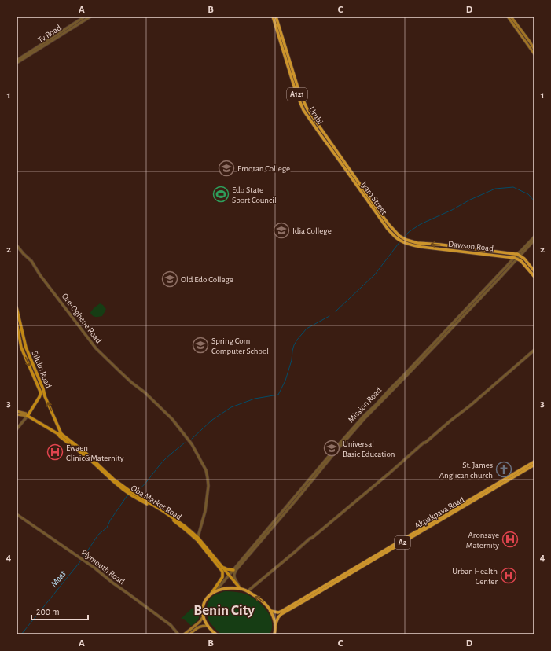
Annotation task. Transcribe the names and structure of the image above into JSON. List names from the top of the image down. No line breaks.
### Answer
{"streets":{"highway":["A121","Urubi","Iyaro Street","Dawson Road","Akpakpava Road","A2"],"main road":["Siluko Road","Oba Market Road"],"street":["Tv Road","Ore-Oghene Road","Mission Road","Plymouth Road"]},"crossings":[["Urubi","Iyaro Street"],["Iyaro Street","Dawson Road"],["Dawson Road","Mission Road"],["Ore-Oghene Road","Oba Market Road"],["Siluko Road","Oba Market Road"],["Mission Road","Oba Market Road"],["Mission Road","A2"],["Oba Market Road","A2"],["Akpakpava Road","A2"]],"districts":["Benin City"],"water":["Moat"],"places":{"school or university":["Emotan College","Idia College","Old Edo College","Spring Com Computer School","Universal Basic Education"],"sports":["Edo State Sport Council"],"hospital":["Ewaen Clinic&Maternity","Aronsaye Maternity","Urban Health Center"],"church":["St. James Anglican church"]},"scale_bar":"200 m","grid":{"columns":["A","B","C","D"],"rows":["1","2","3","4"]}}
